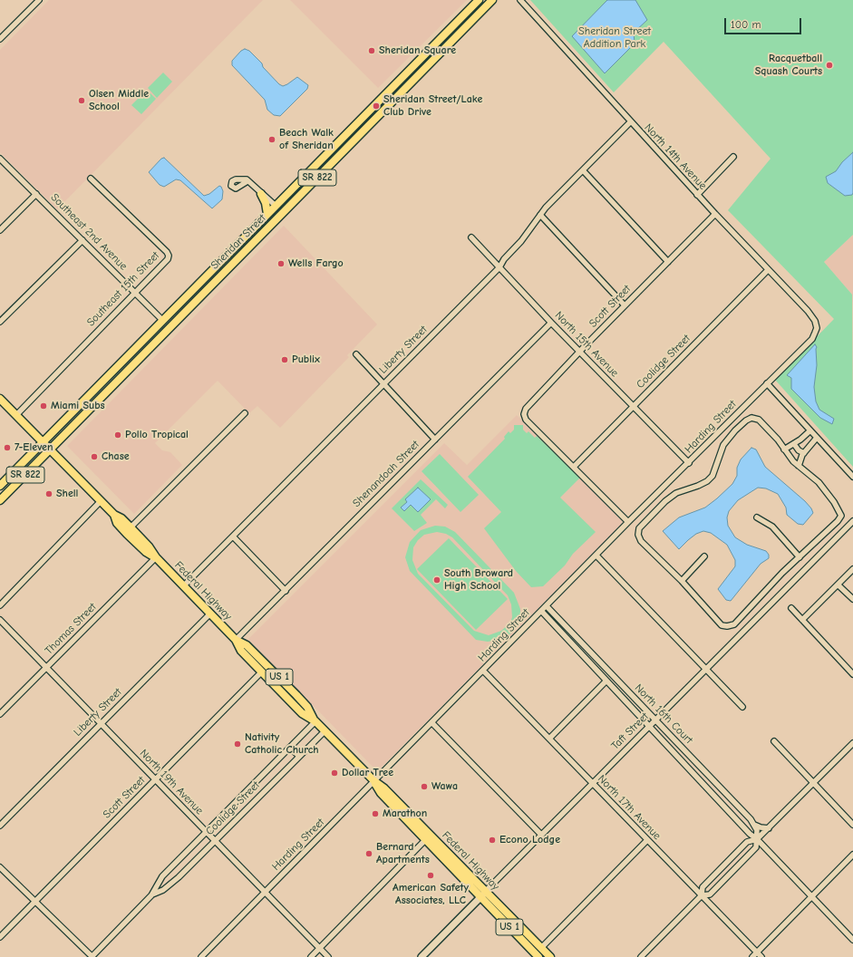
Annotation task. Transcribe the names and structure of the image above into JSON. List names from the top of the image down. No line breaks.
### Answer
{"streets":{"main road":["SR 822","Sheridan Street","Federal Highway","US 1"],"street":["North 14th Avenue","Southeast 2nd Avenue","Southeast 15th Street","Scott Street","North 15th Avenue","Liberty Street","Coolidge Street","Harding Street","Shenandoah Street","Thomas Street","North 16th Court","Taft Street","North 19th Avenue","North 17th Avenue"]},"crossings":[["North 14th Avenue","Scott Street"],["North 14th Avenue","Liberty Street"],["North 14th Avenue","Coolidge Street"],["North 14th Avenue","Harding Street"],["Southeast 2nd Avenue","Sheridan Street"],["Southeast 2nd Avenue","Southeast 15th Street"],["Sheridan Street","Federal Highway"],["Sheridan Street","US 1"],["Southeast 15th Street","US 1"],["Scott Street","North 15th Avenue"],["Scott Street","Coolidge Street"],["Scott Street","Federal Highway"],["Scott Street","North 19th Avenue"],["North 15th Avenue","Liberty Street"],["North 15th Avenue","Coolidge Street"],["North 15th Avenue","Harding Street"],["North 15th Avenue","Shenandoah Street"],["Liberty Street","Federal Highway"],["Liberty Street","North 19th Avenue"],["Coolidge Street","Federal Highway"],["Coolidge Street","North 19th Avenue"],["Harding Street","Federal Highway"],["Harding Street","North 16th Court"],["Harding Street","North 19th Avenue"],["Harding Street","North 17th Avenue"],["Shenandoah Street","Federal Highway"],["Federal Highway","Thomas Street"],["Federal Highway","US 1"],["Federal Highway","Taft Street"],["Thomas Street","North 19th Avenue"],["North 16th Court","Taft Street"],["Taft Street","North 17th Avenue"]],"parks":["Sheridan Street Addition Park"],"places":["Sheridan Square","Racquetball Squash Courts","Olsen Middle School","Sheridan Street/Lake Club Drive","Beach Walk of Sheridan","Wells Fargo","Publix","Miami Subs","Pollo Tropical","7-Eleven","Chase","Shell","South Broward High School","Nativity Catholic Church","Dollar Tree","Wawa","Marathon","Econo Lodge","Bernard Apartments","American Safety Associates, LLC"],"scale_bar":"100 m"}
